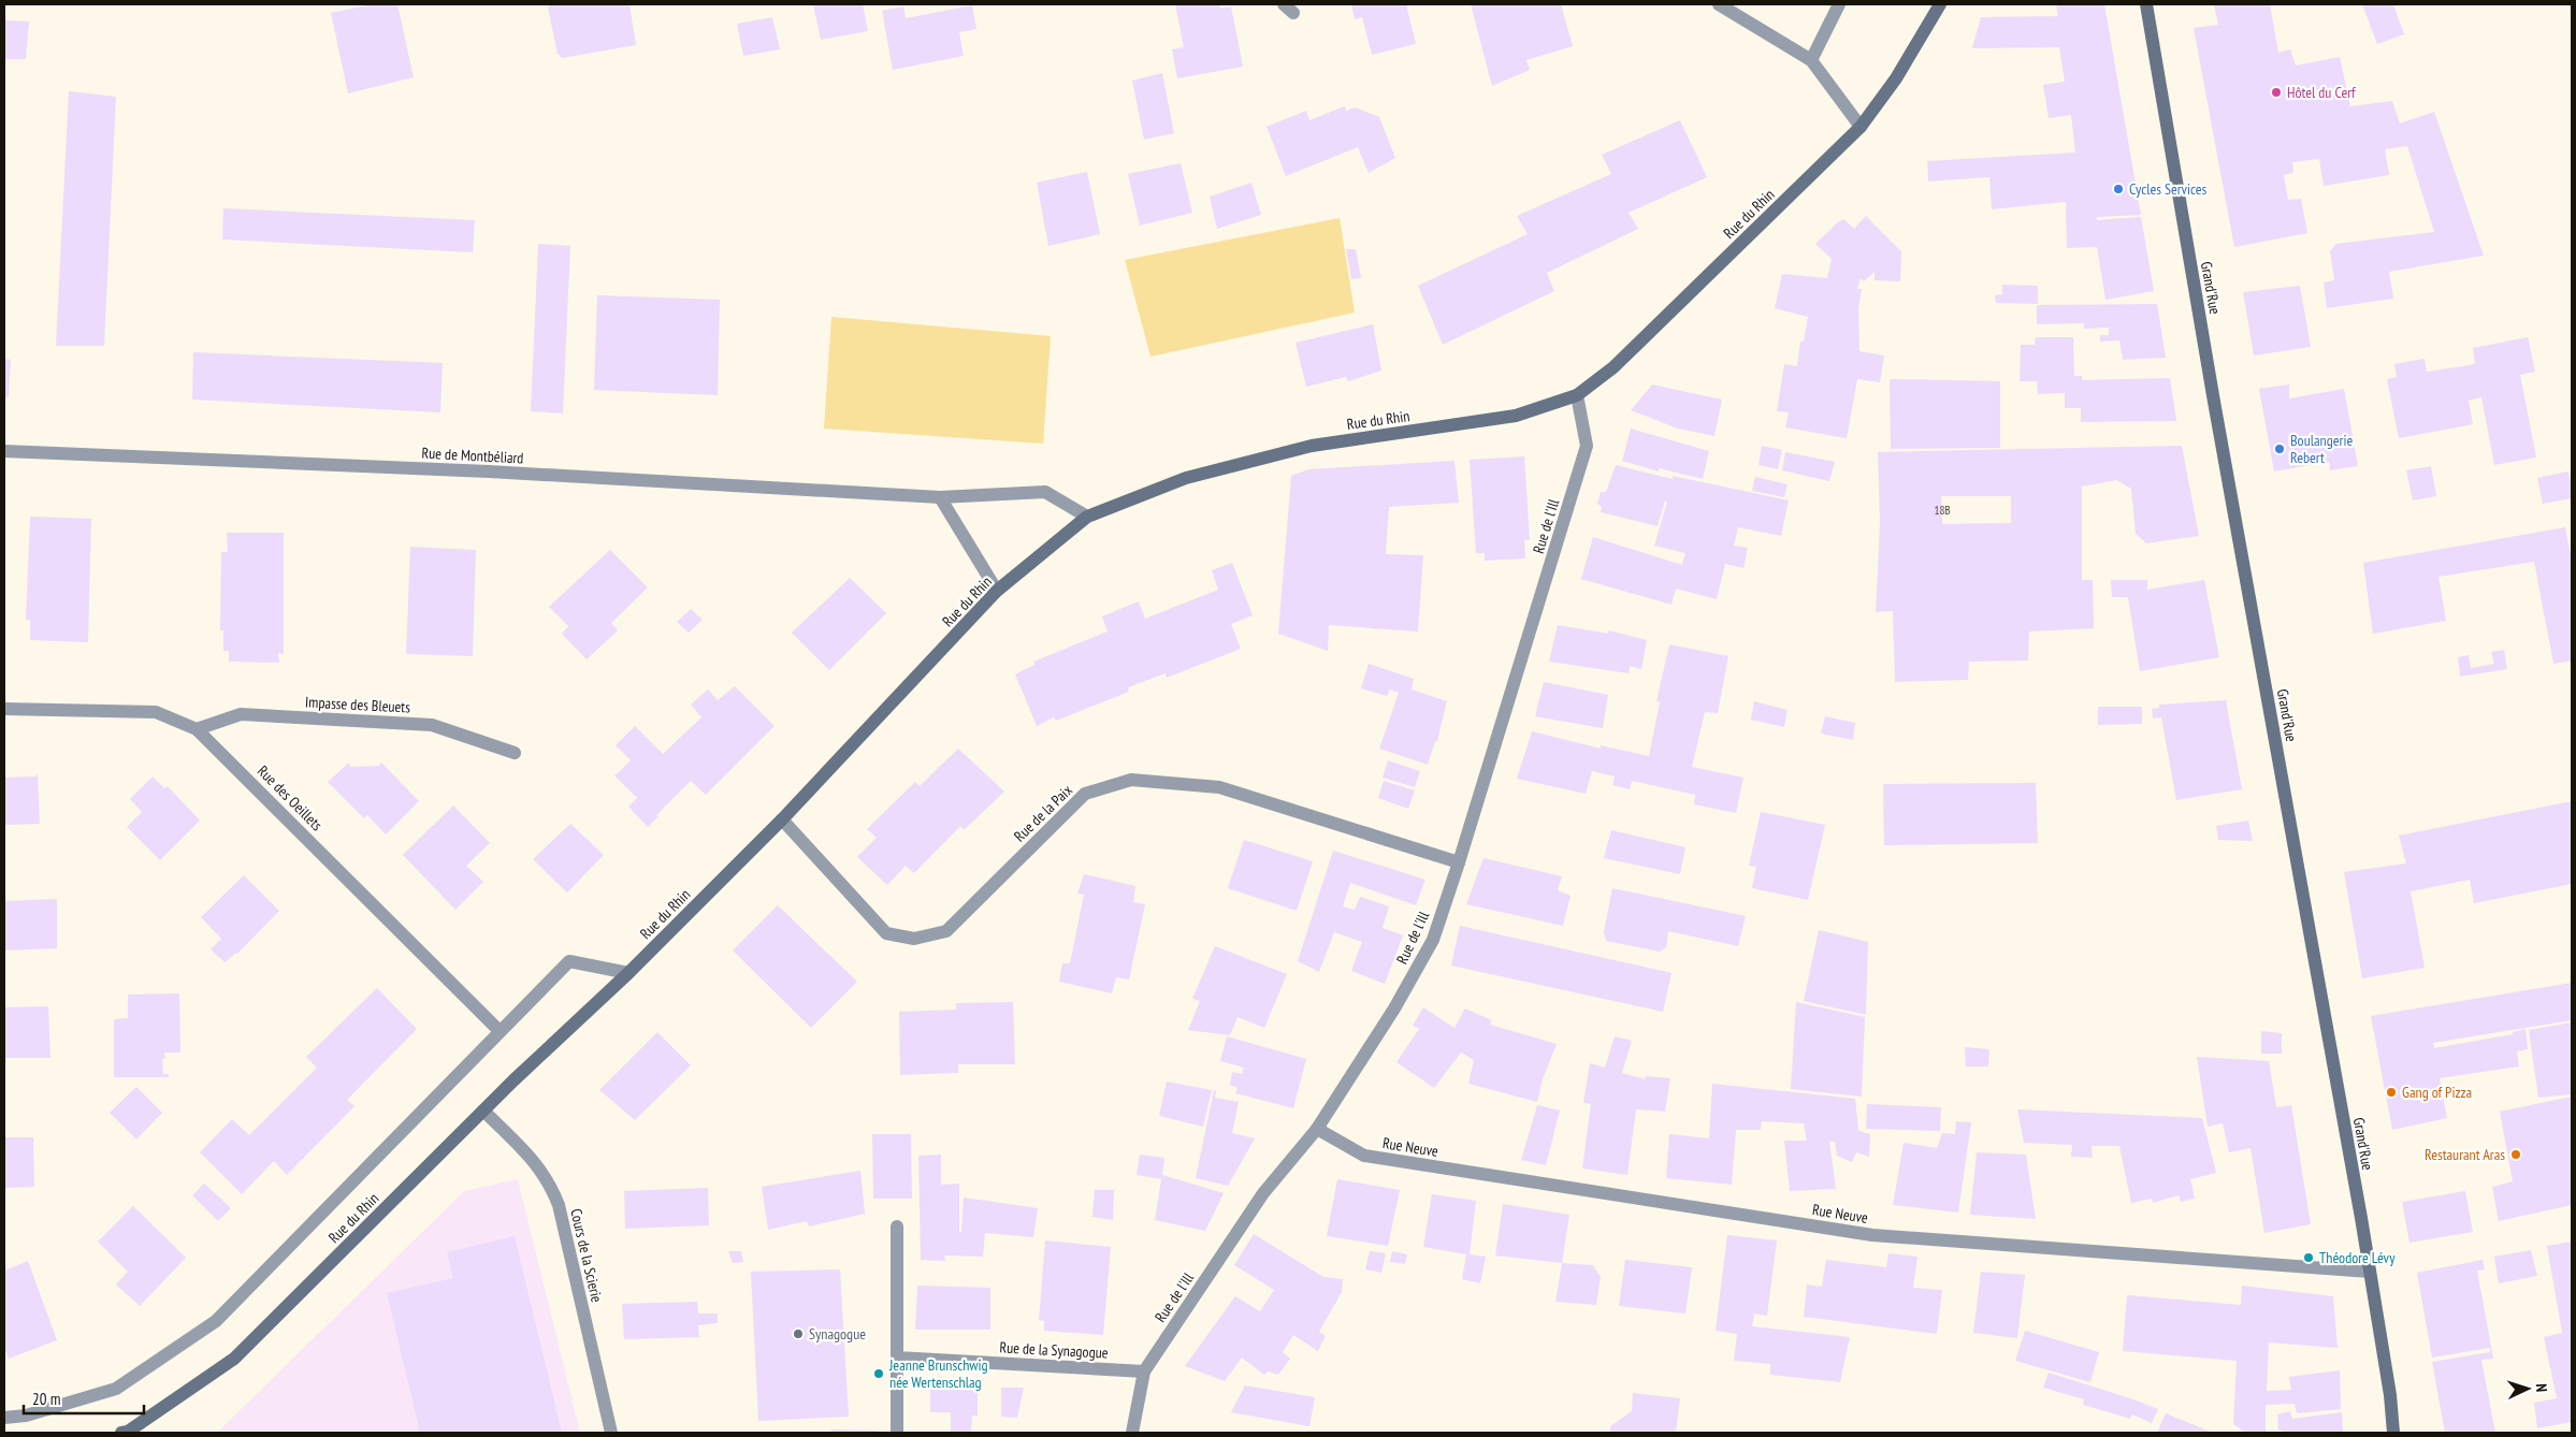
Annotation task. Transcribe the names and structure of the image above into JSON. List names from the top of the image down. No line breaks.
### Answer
{"streets":{"street":["Rue du Rhin","Grand'Rue","Rue de Montbéliard","Rue de l'Ill","Impasse des Bleuets","Rue des Oeillets","Rue de la Paix","Rue Neuve","Cours de la Scierie","Rue de la Synagogue"]},"crossings":[["Rue du Rhin","Rue de Montbéliard"],["Rue du Rhin","Rue de l'Ill"],["Rue du Rhin","Rue de la Paix"],["Rue du Rhin","Cours de la Scierie"],["Grand'Rue","Rue Neuve"],["Rue de l'Ill","Rue de la Paix"],["Rue de l'Ill","Rue Neuve"],["Rue de l'Ill","Rue de la Synagogue"],["Impasse des Bleuets","Rue des Oeillets"]],"places":["Hôtel du Cerf","Cycles Services","Boulangerie Rebert","Gang of Pizza","Restaurant Aras","Théodore Lévy","Synagogue","Jeanne Brunschwig née Wertenschlag"],"house_numbers":["18B"],"scale_bar":"20 m","north":"right"}
